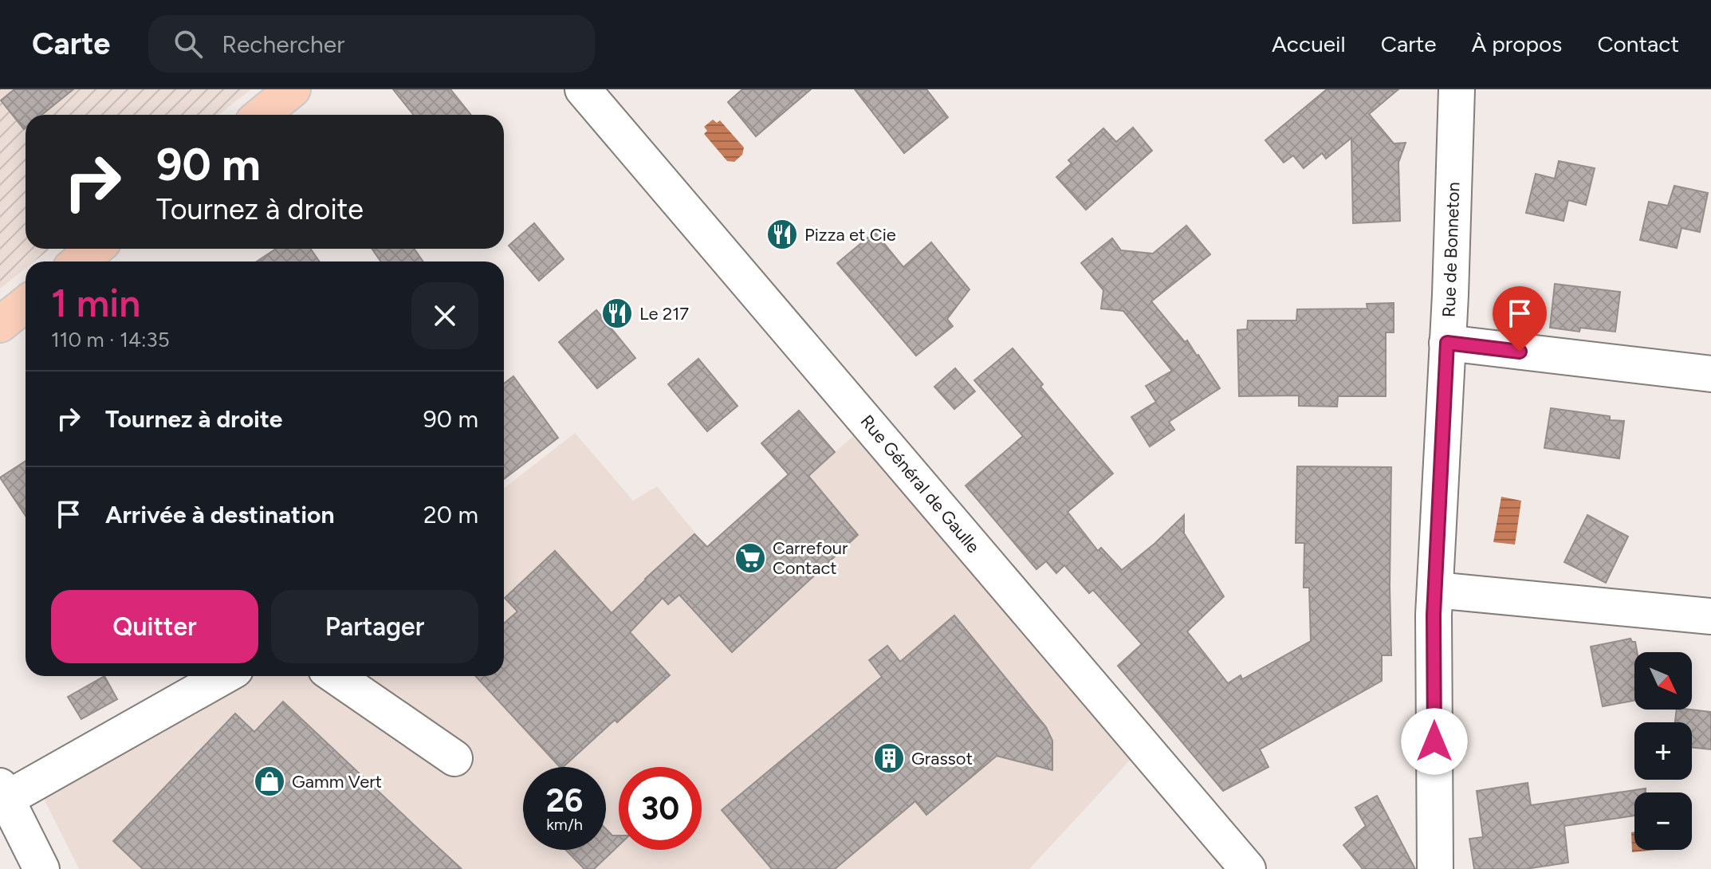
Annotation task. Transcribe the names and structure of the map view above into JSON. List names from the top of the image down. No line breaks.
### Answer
{"streets":{"street":["Rue de Bonneton","Rue Général de Gaulle"]},"places":{"restaurant":["Pizza et Cie","Le 217"],"supermarket":["Carrefour Contact"],"building":["Grassot"],"shop":["Gamm Vert"]},"north":"bottom right","page":{"header":"Carte","search":"Rechercher","nav":["Accueil","Carte","À propos","Contact"],"turn":["90 m","Tournez à droite"],"heading":["1 min","110 m · 14:35"],"list":[{"name":"Tournez à droite","value":"90 m"},{"name":"Arrivée à destination","value":"20 m"}],"buttons":["Quitter","Partager"],"map_buttons":["+","−"],"speed":"26 km/h","limit":"30"}}
